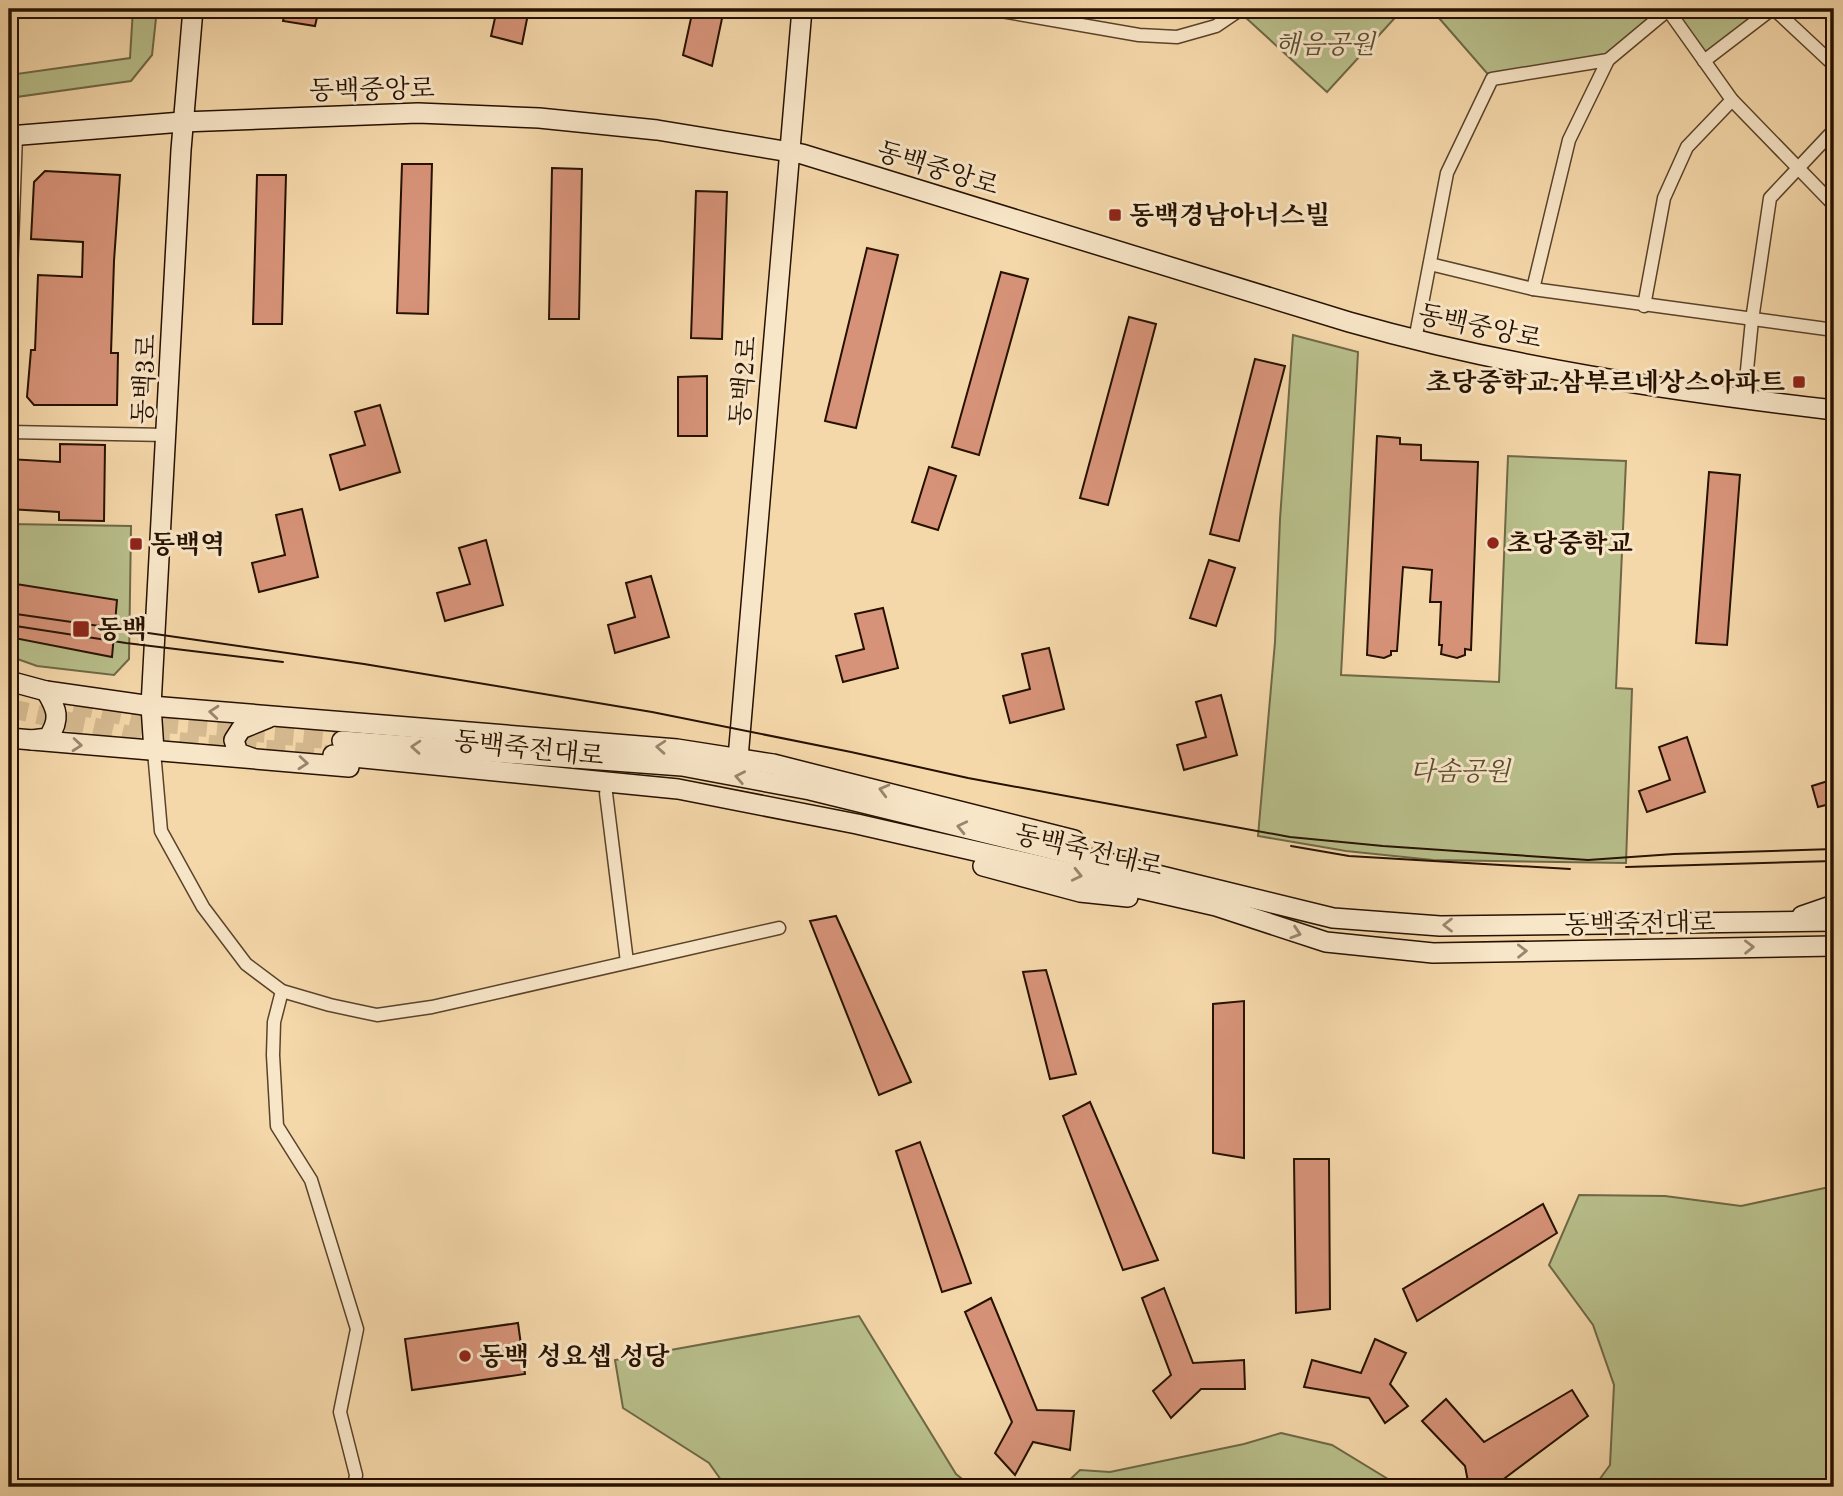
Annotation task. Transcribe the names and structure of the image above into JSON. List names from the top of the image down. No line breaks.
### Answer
{"streets":{"main road":["동백중앙로","동백3로","동백2로","동백죽전대로"]},"crossings":[["동백중앙로","동백3로"],["동백중앙로","동백2로"]],"parks":["해음공원","다솜공원"],"places":{"transit":["동백경남아너스빌","초당중학교.삼부르네상스아파트","동백역","동백"],"other":["초당중학교","동백 성요셉 성당"]}}
